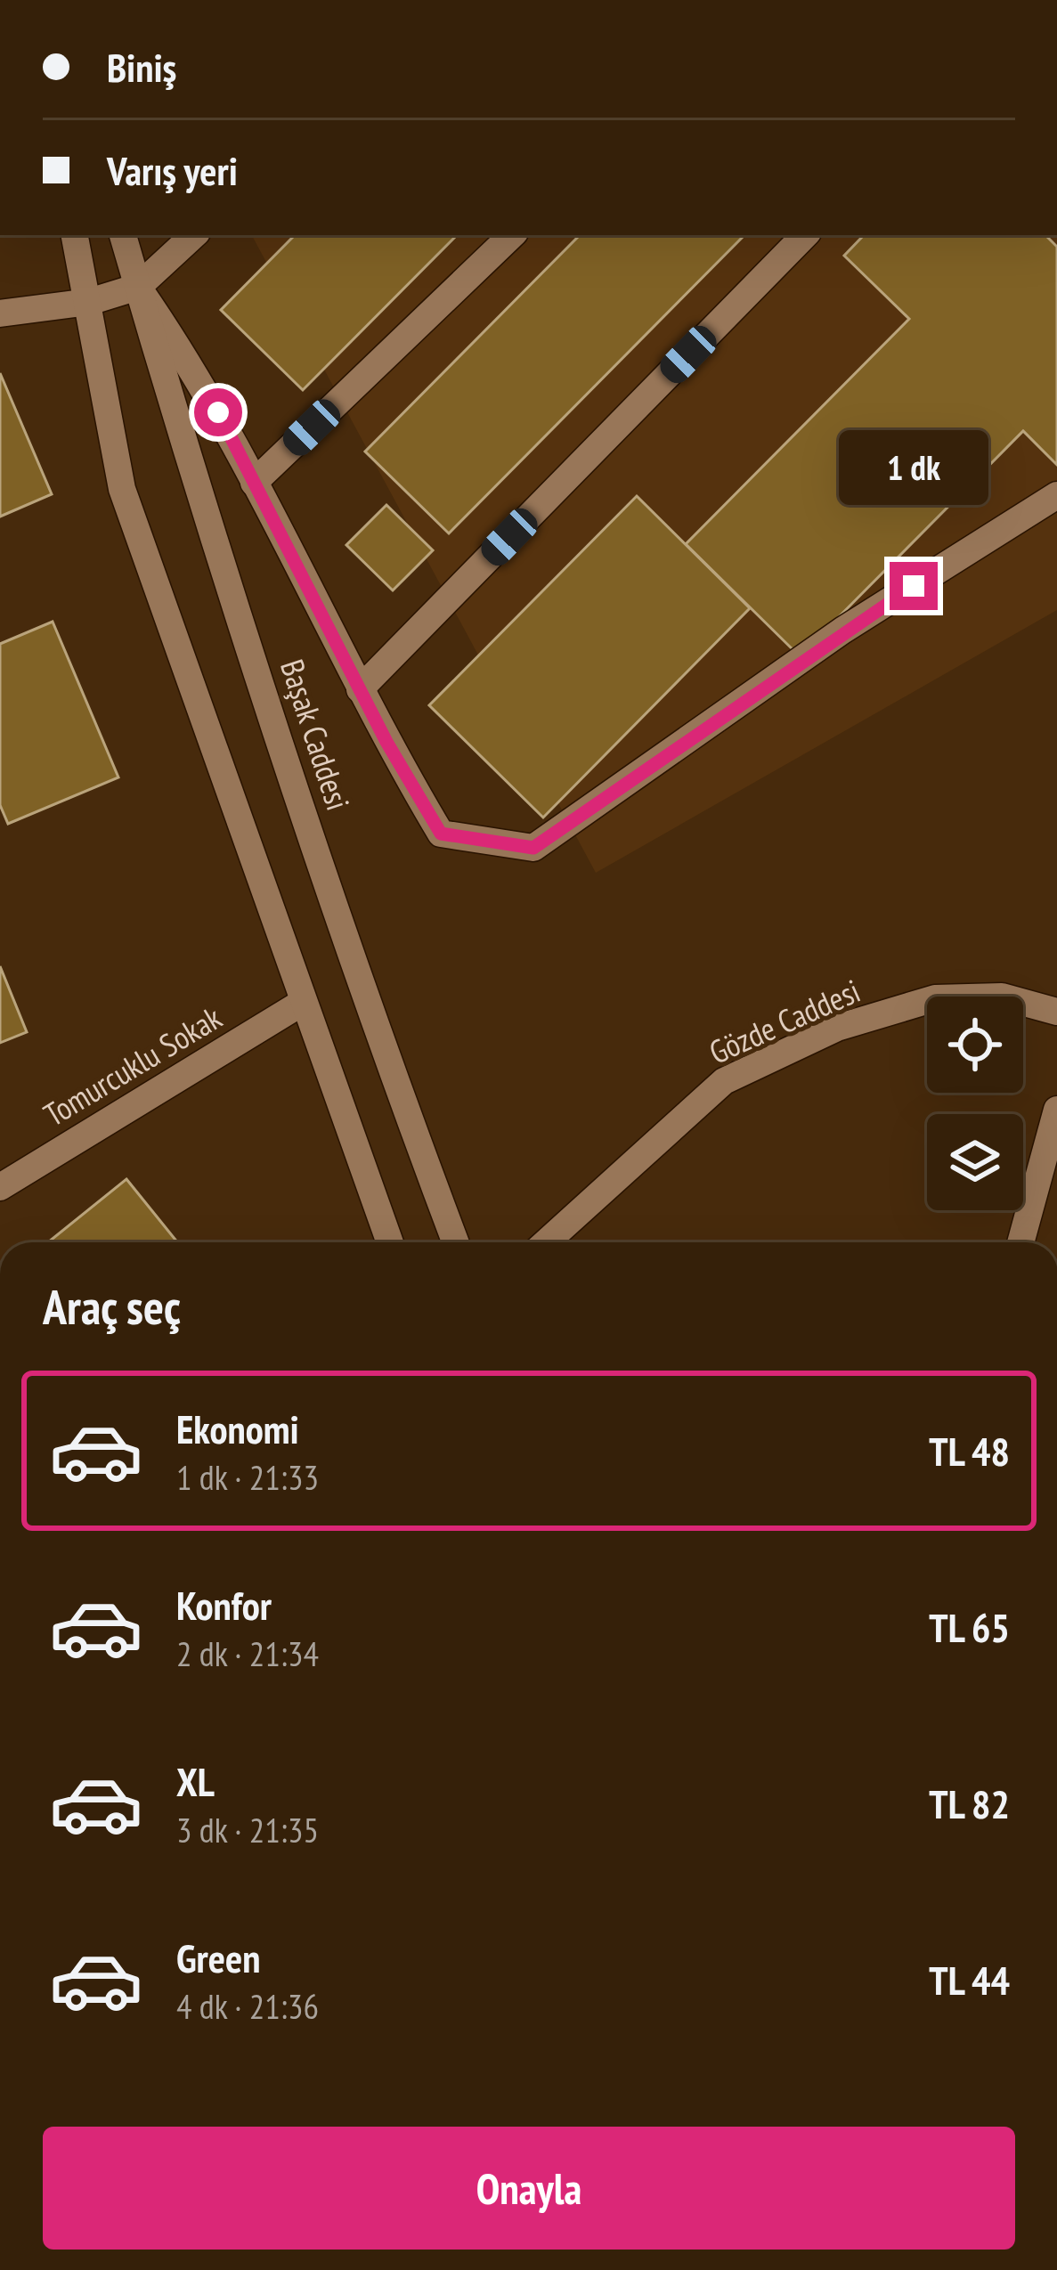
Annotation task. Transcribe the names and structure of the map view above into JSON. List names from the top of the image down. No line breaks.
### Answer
{"streets":{"street":["Başak Caddesi","Gözde Caddesi","Tomurcuklu Sokak"]},"page":{"banner":["Biniş","Varış yeri"],"bubble":"1 dk","heading":"Araç seç","list":[{"name":"Ekonomi","note":"1 dk · 21:33","value":"TL 48"},{"name":"Konfor","note":"2 dk · 21:34","value":"TL 65"},{"name":"XL","note":"3 dk · 21:35","value":"TL 82"},{"name":"Green","note":"4 dk · 21:36","value":"TL 44"}],"buttons":"Onayla"}}
